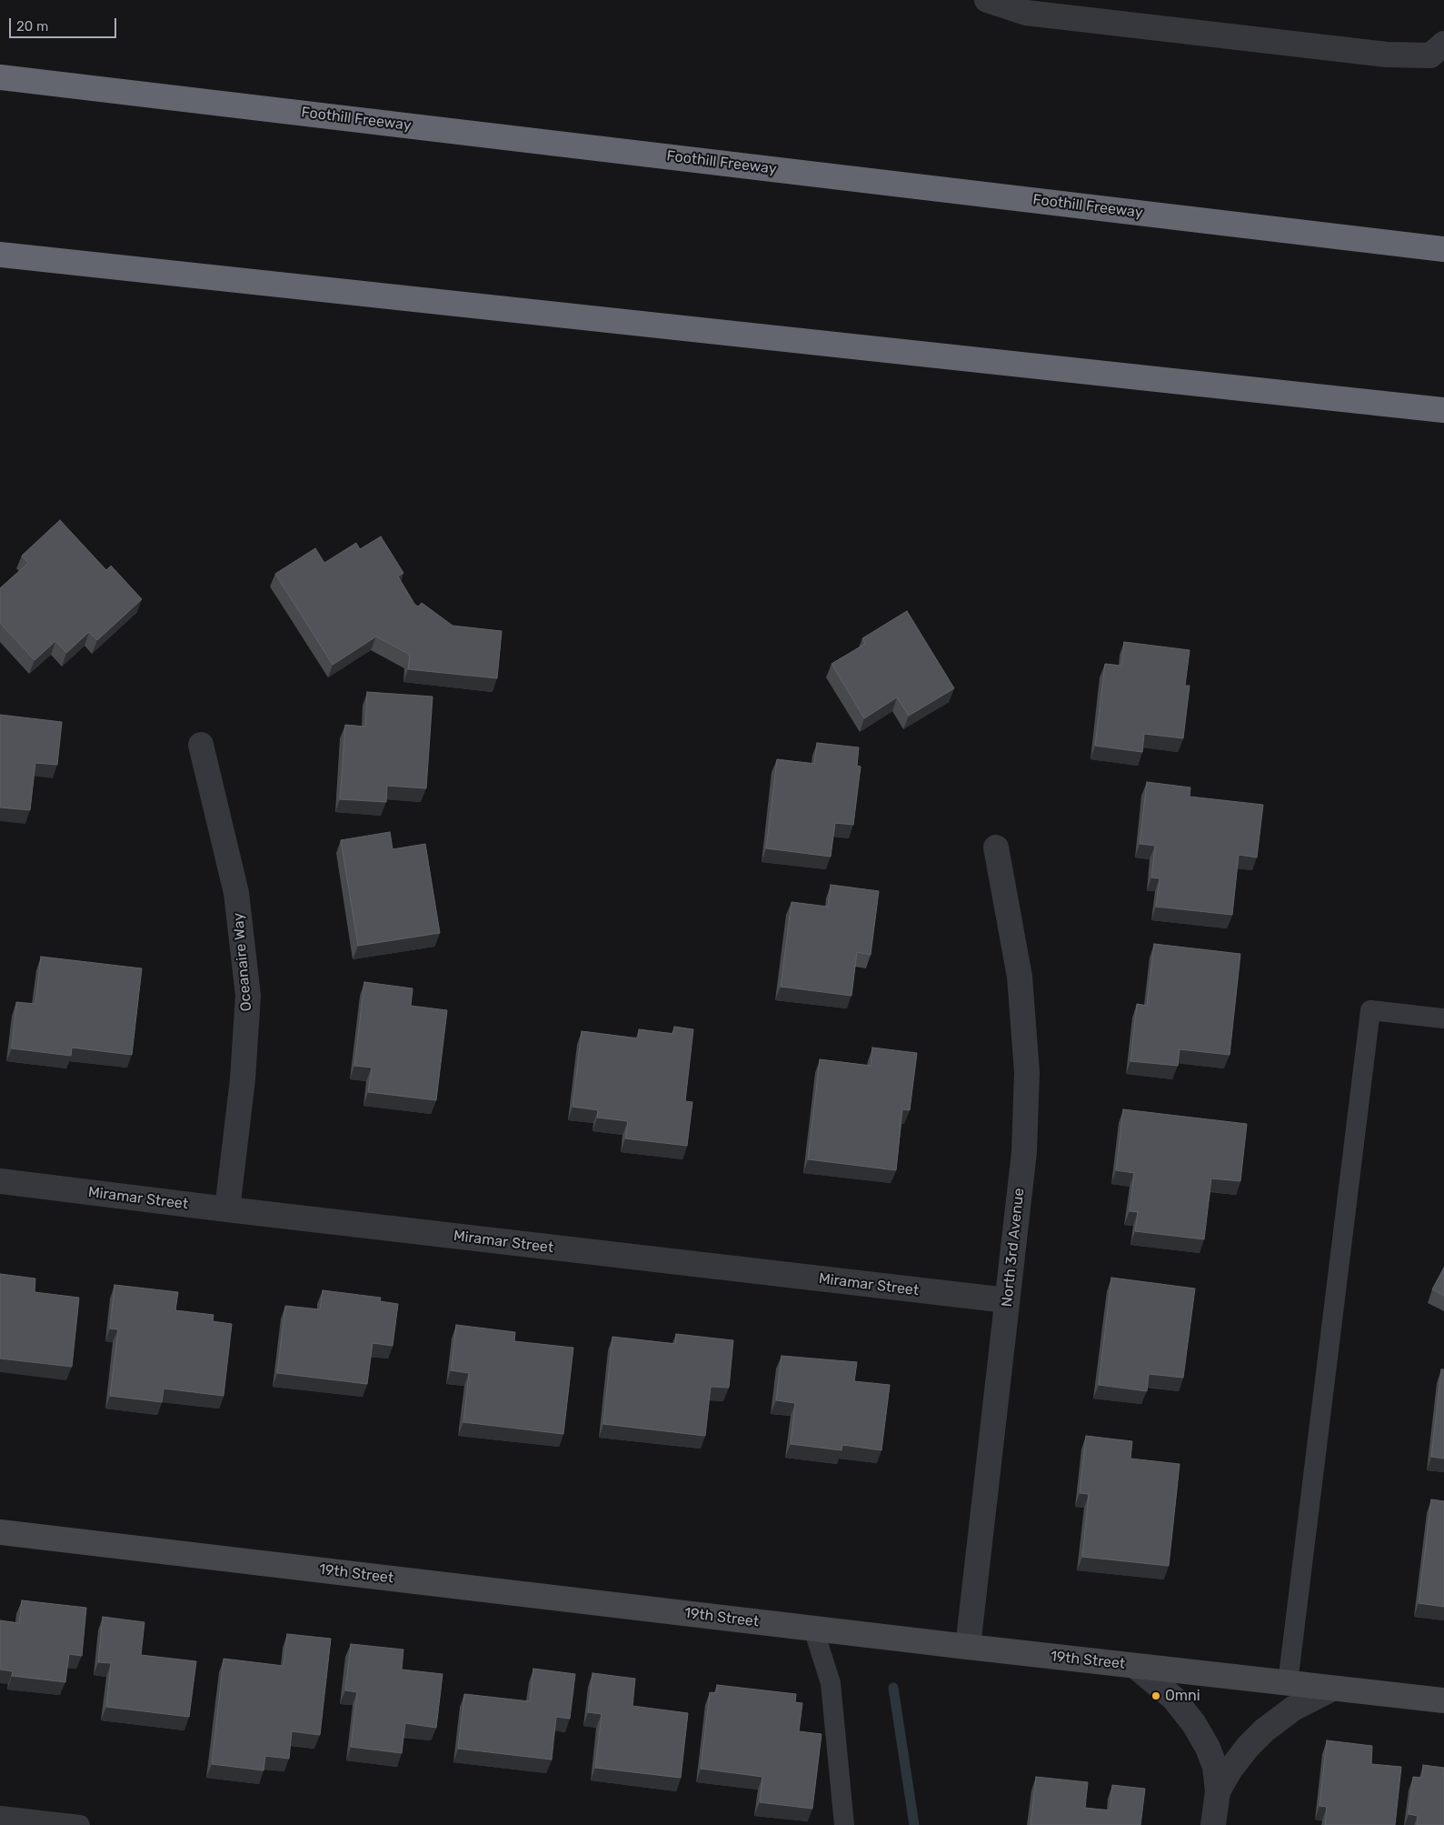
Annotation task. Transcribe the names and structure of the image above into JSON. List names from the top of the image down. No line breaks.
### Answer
{"streets":{"highway":["Foothill Freeway"],"main road":["19th Street"],"street":["Oceanaire Way","Miramar Street","North 3rd Avenue"]},"crossings":[["Oceanaire Way","Miramar Street"],["Miramar Street","North 3rd Avenue"],["North 3rd Avenue","19th Street"]],"places":["Omni"],"scale_bar":"20 m"}
